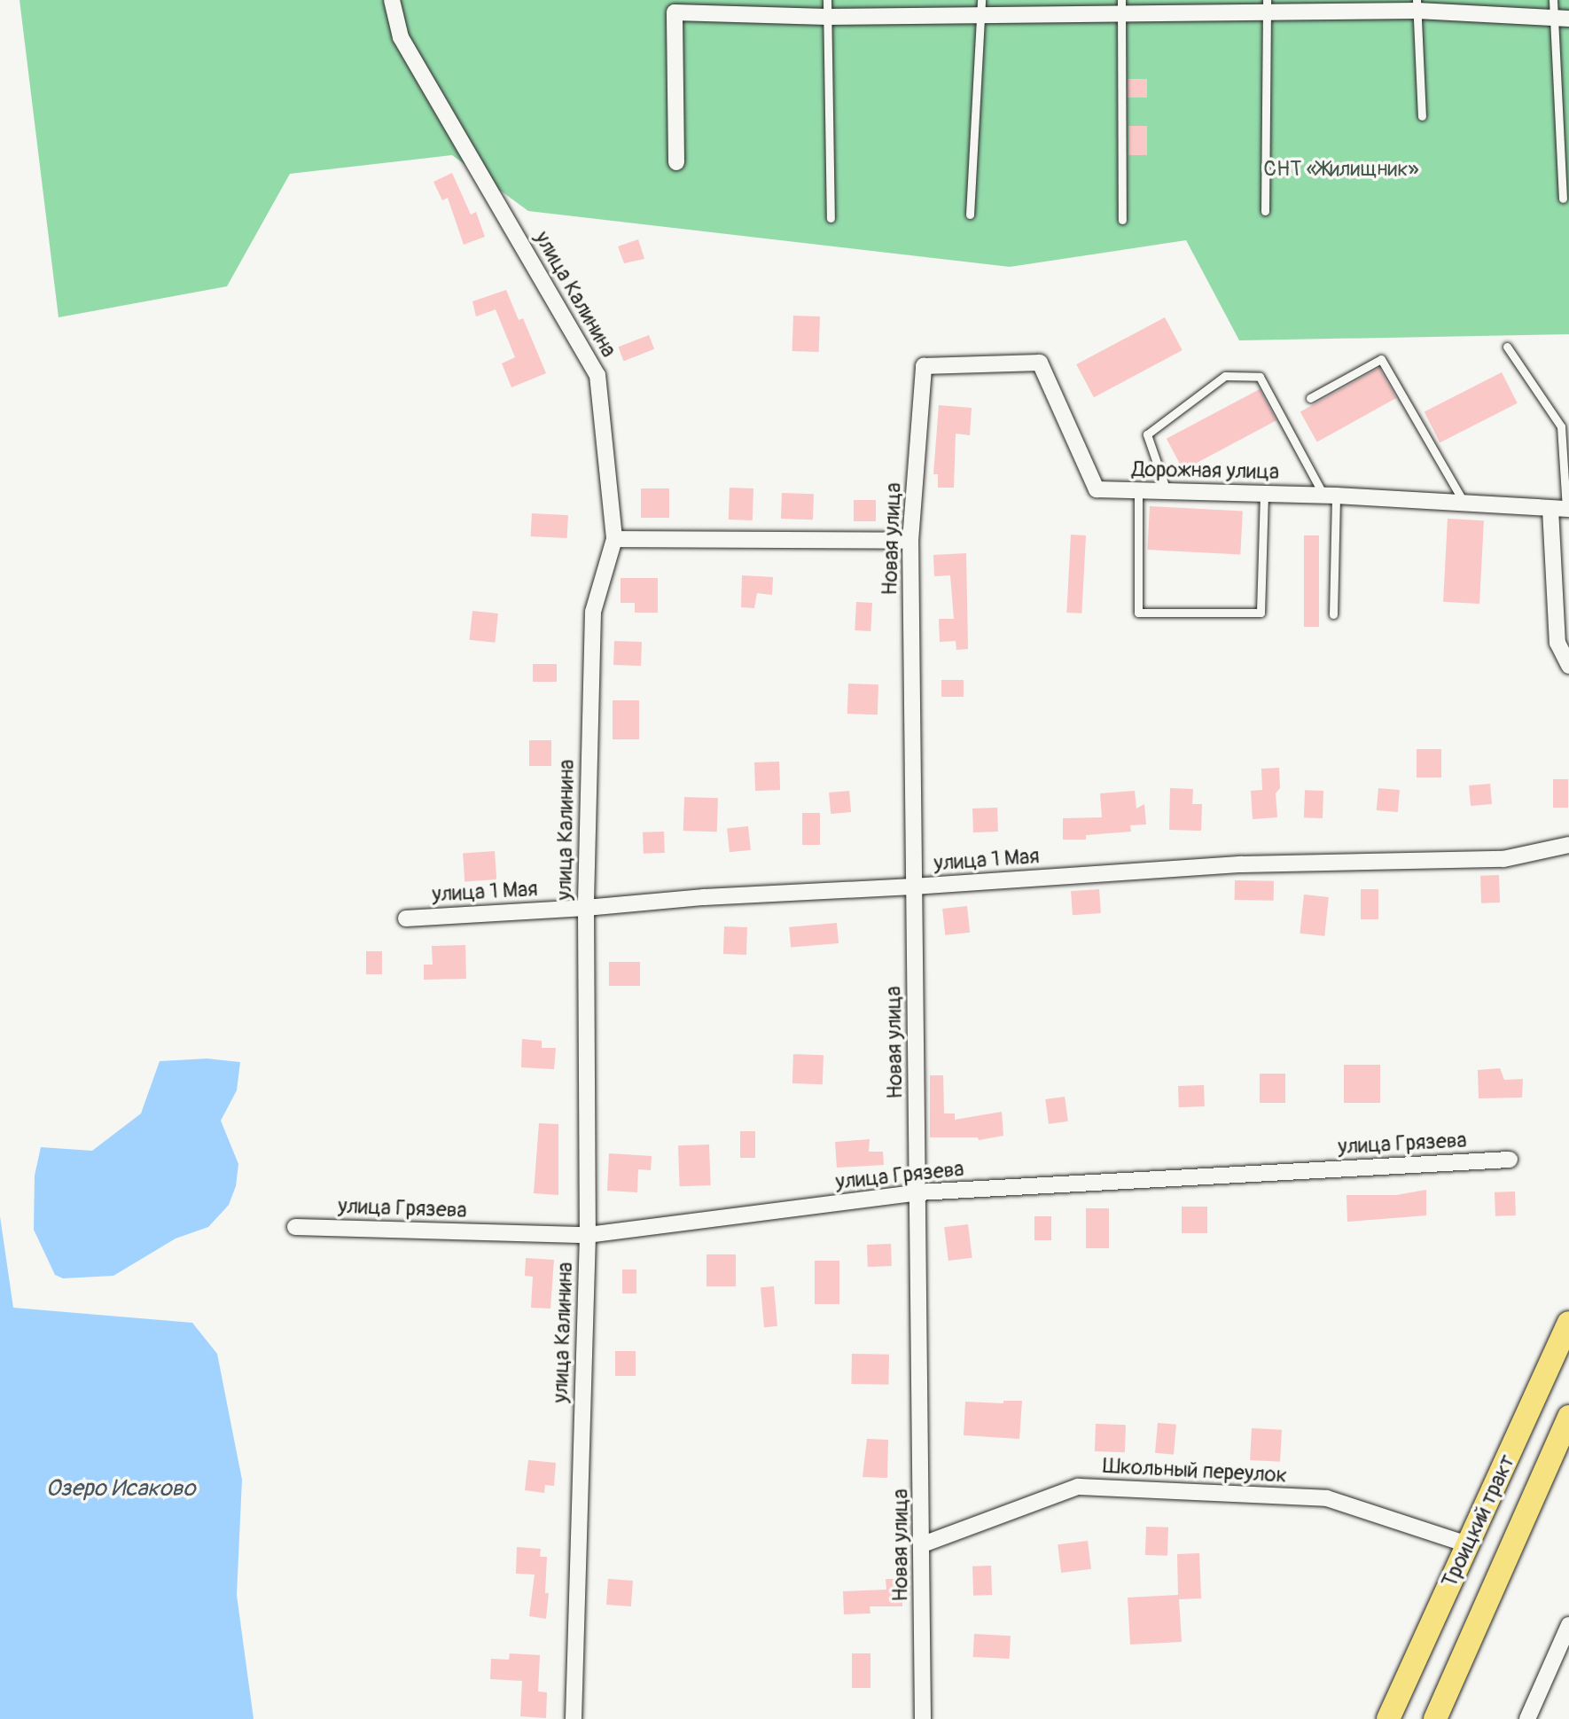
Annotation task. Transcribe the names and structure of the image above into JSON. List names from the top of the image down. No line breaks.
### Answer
{"streets":{"main road":["Троицкий тракт"],"street":["улица Калинина","Дорожная улица","Новая улица","улица 1 Мая","улица Грязева","Школьный переулок"]},"crossings":[["улица Калинина","улица 1 Мая"],["улица Калинина","улица Грязева"],["Дорожная улица","Новая улица"],["Новая улица","улица 1 Мая"],["Новая улица","улица Грязева"],["Новая улица","Школьный переулок"],["Школьный переулок","Троицкий тракт"]],"water":["Озеро Исаково"],"parks":["СНТ «Жилищник»"]}
